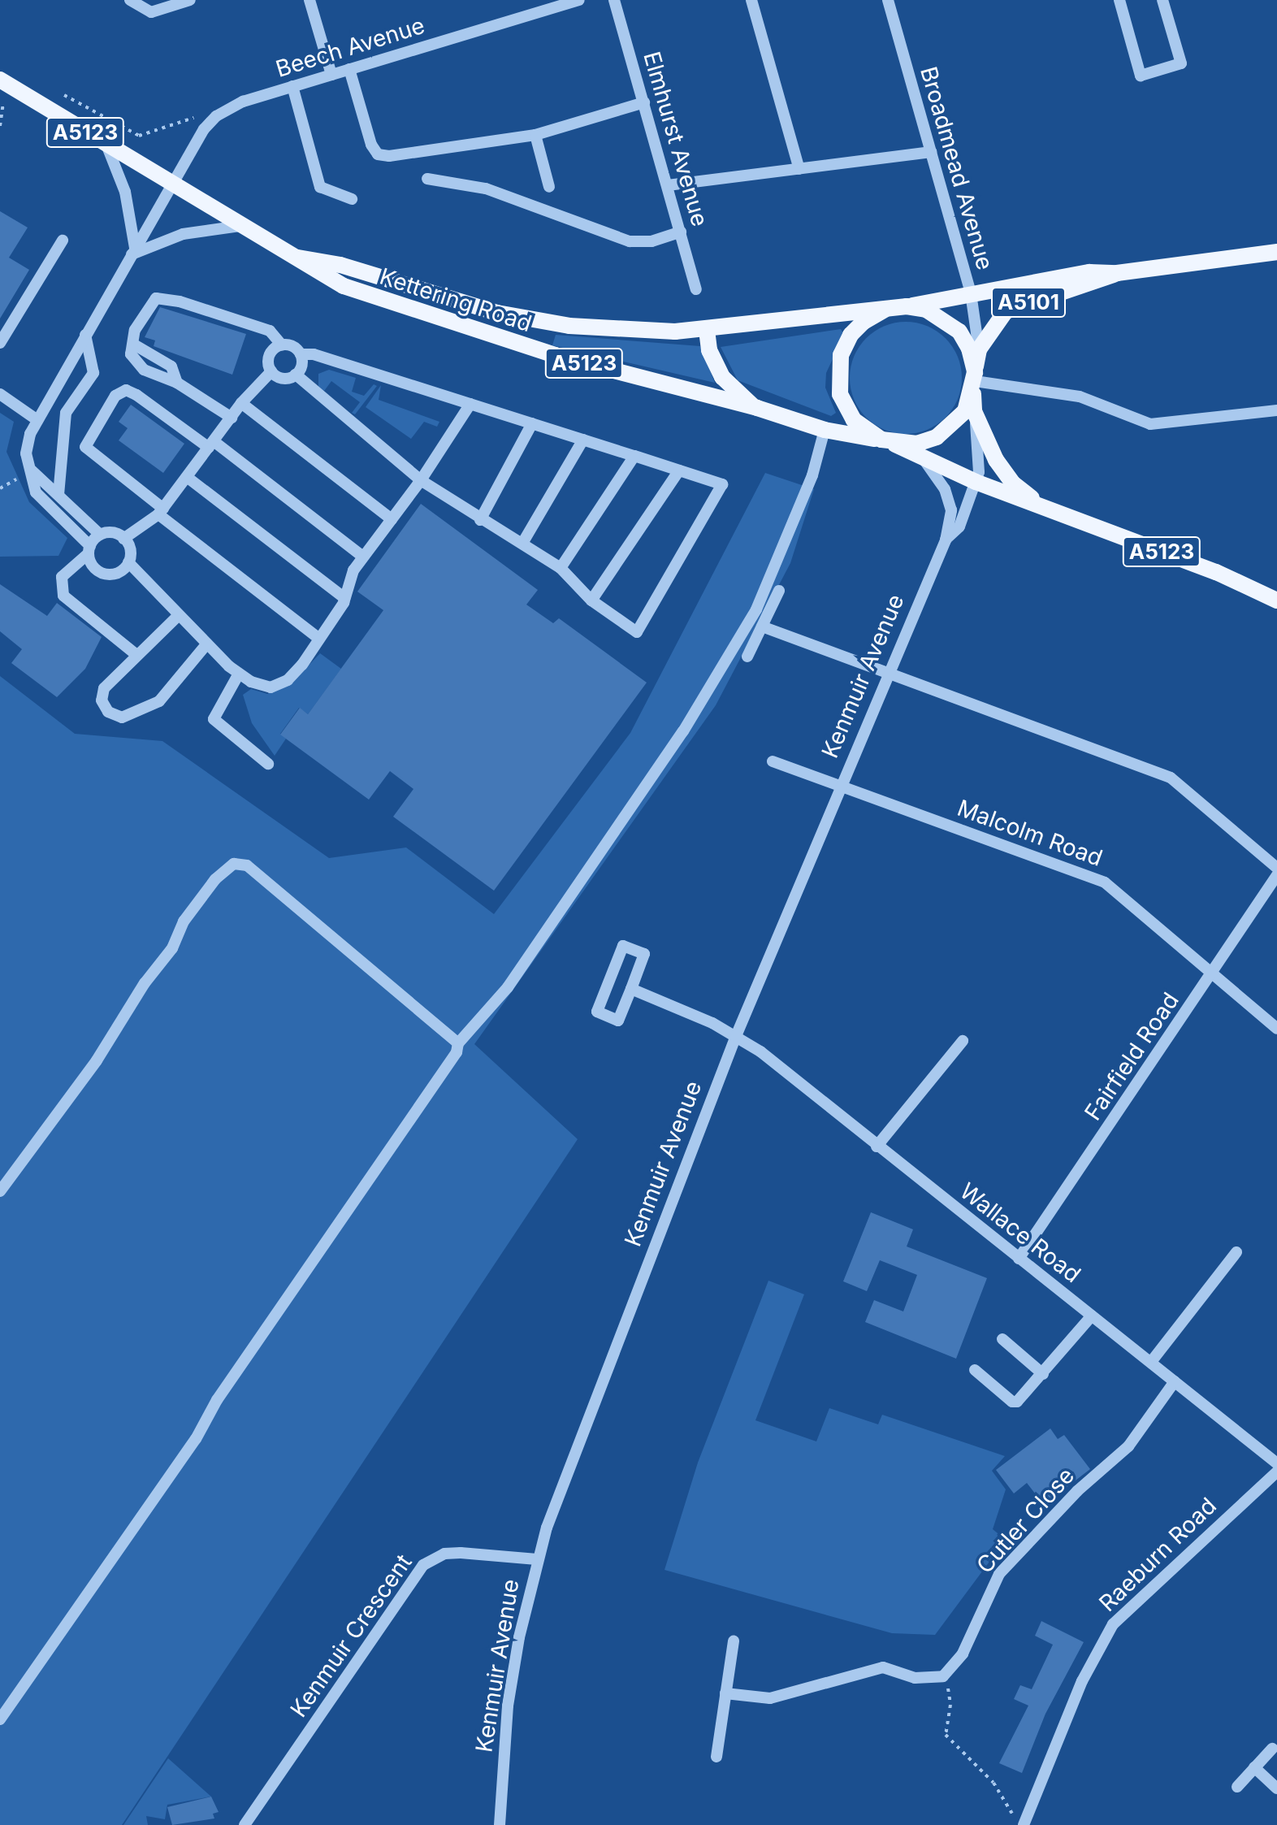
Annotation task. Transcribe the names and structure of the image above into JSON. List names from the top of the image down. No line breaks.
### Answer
{"streets":{"main road":["A5123","Kettering Road","A5101"],"street":["Beech Avenue","Elmhurst Avenue","Broadmead Avenue","Kenmuir Avenue","Malcolm Road","Fairfield Road","Wallace Road","Cutler Close","Raeburn Road","Kenmuir Crescent"]},"crossings":[["Beech Avenue","Kettering Road"],["Broadmead Avenue","A5101"],["Kettering Road","A5101"],["Kettering Road","Kenmuir Avenue"],["Kenmuir Avenue","Malcolm Road"],["Kenmuir Avenue","Wallace Road"],["Kenmuir Avenue","Kenmuir Crescent"],["Malcolm Road","Fairfield Road"],["Fairfield Road","Wallace Road"],["Wallace Road","Cutler Close"]]}
